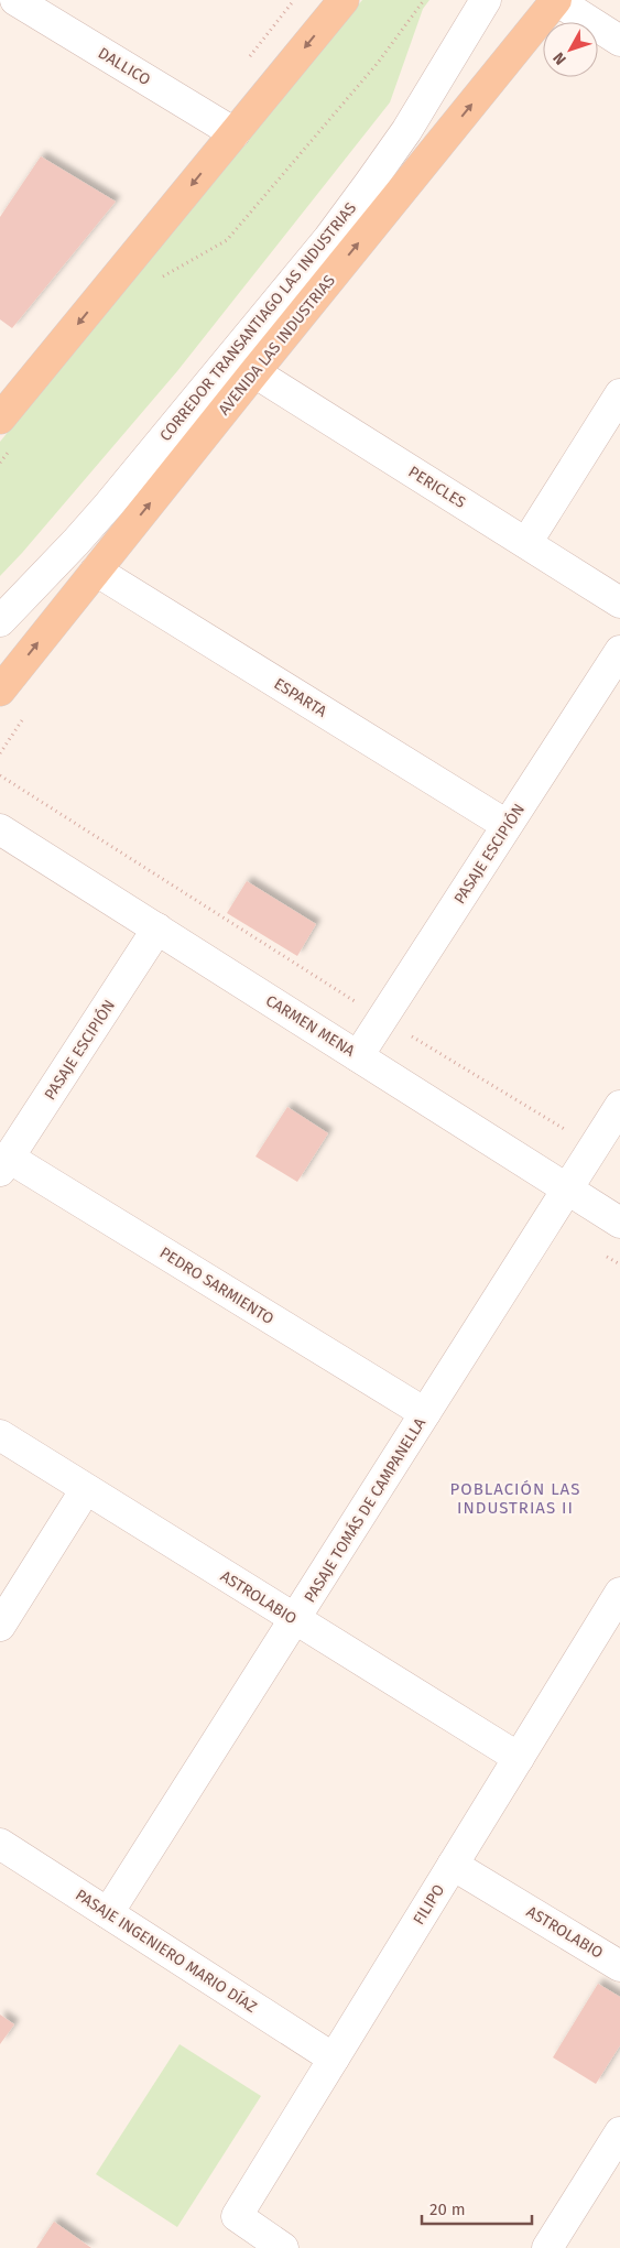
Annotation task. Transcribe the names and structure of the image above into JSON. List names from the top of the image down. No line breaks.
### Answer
{"streets":{"main road":["AVENIDA LAS INDUSTRIAS"],"street":["DALLICO","CORREDOR TRANSANTIAGO LAS INDUSTRIAS","PERICLES","ESPARTA","PASAJE ESCIPIÓN","CARMEN MENA","PEDRO SARMIENTO","PASAJE TOMÁS DE CAMPANELLA","ASTROLABIO","FILIPO","PASAJE INGENIERO MARIO DÍAZ"]},"crossings":[["AVENIDA LAS INDUSTRIAS","PERICLES"],["AVENIDA LAS INDUSTRIAS","ESPARTA"],["ESPARTA","PASAJE ESCIPIÓN"],["PASAJE ESCIPIÓN","CARMEN MENA"],["PASAJE ESCIPIÓN","PEDRO SARMIENTO"],["CARMEN MENA","PASAJE TOMÁS DE CAMPANELLA"],["PEDRO SARMIENTO","PASAJE TOMÁS DE CAMPANELLA"],["PASAJE TOMÁS DE CAMPANELLA","ASTROLABIO"],["PASAJE TOMÁS DE CAMPANELLA","PASAJE INGENIERO MARIO DÍAZ"],["ASTROLABIO","FILIPO"],["FILIPO","PASAJE INGENIERO MARIO DÍAZ"]],"districts":["POBLACIÓN LAS INDUSTRIAS II"],"scale_bar":"20 m","north":"bottom left"}
